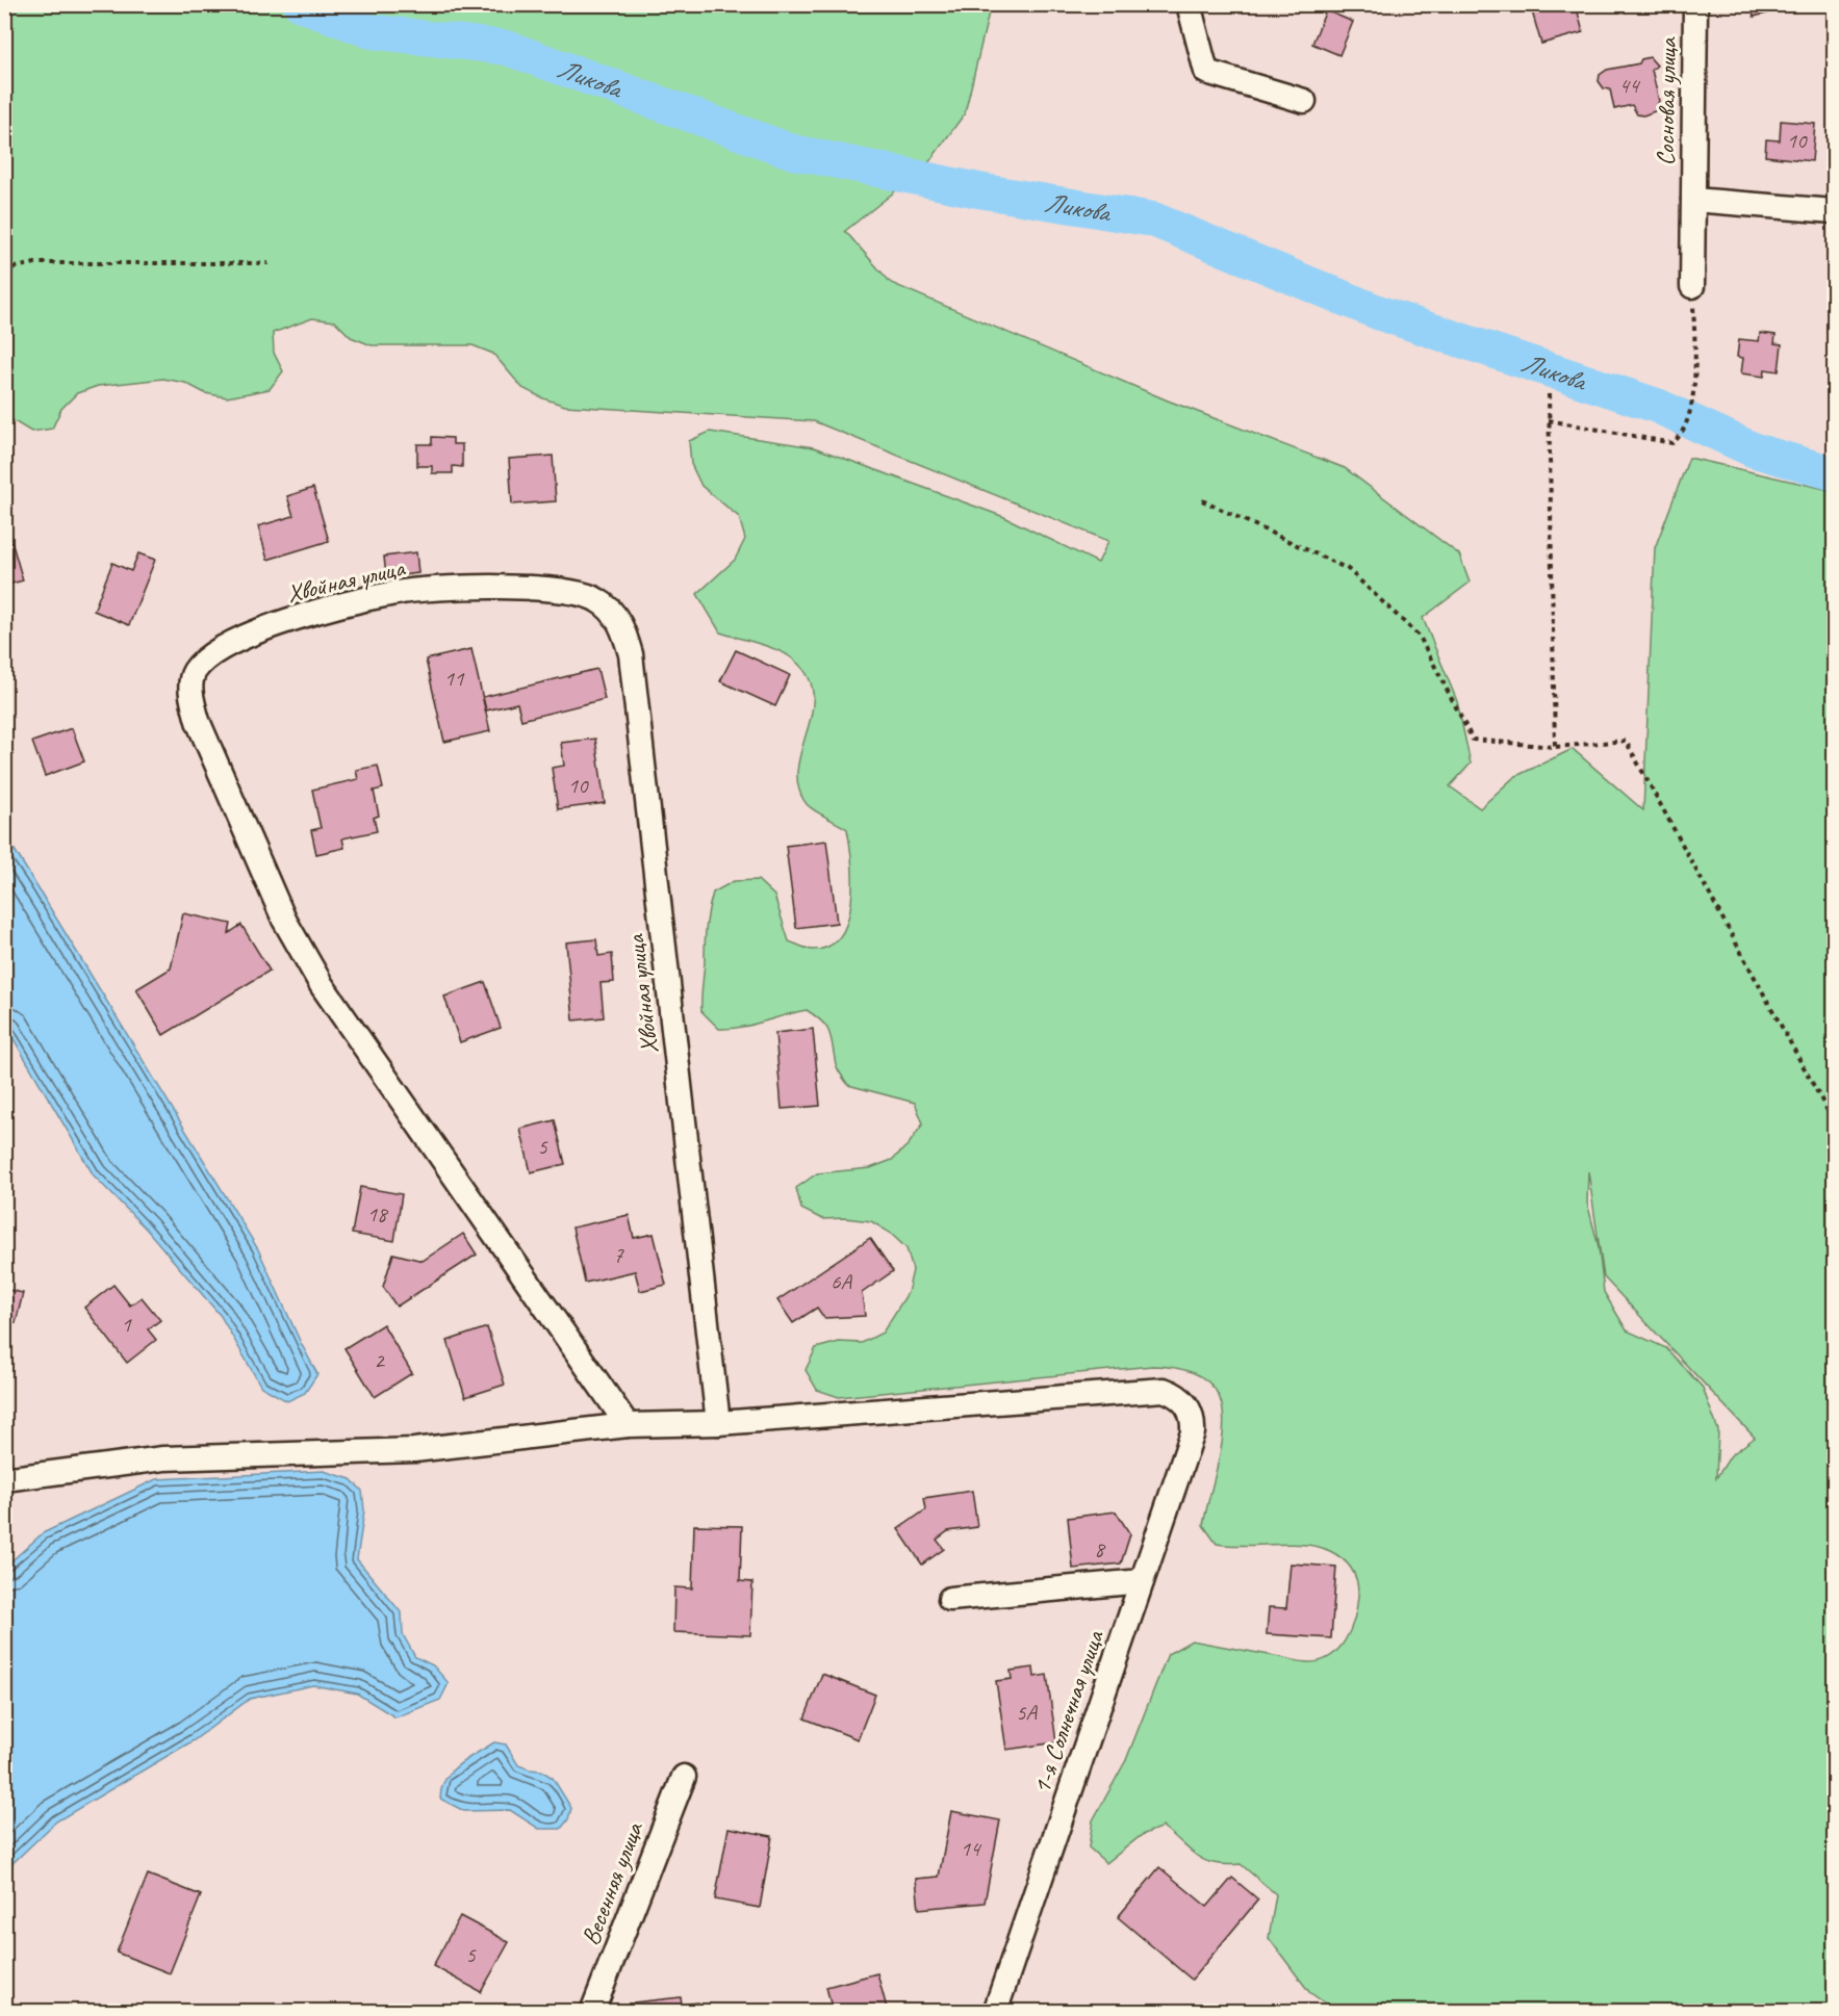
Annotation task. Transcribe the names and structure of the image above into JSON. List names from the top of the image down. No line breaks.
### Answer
{"streets":{"street":["Сосновая улица","Хвойная улица","1-я Солнечная улица","Весенняя улица"]},"crossings":[["Хвойная улица","1-я Солнечная улица"]],"water":["Ликова"],"house_numbers":["44","10","11","10","5","18","7","6А","1","2","8","5А","14","5"]}
